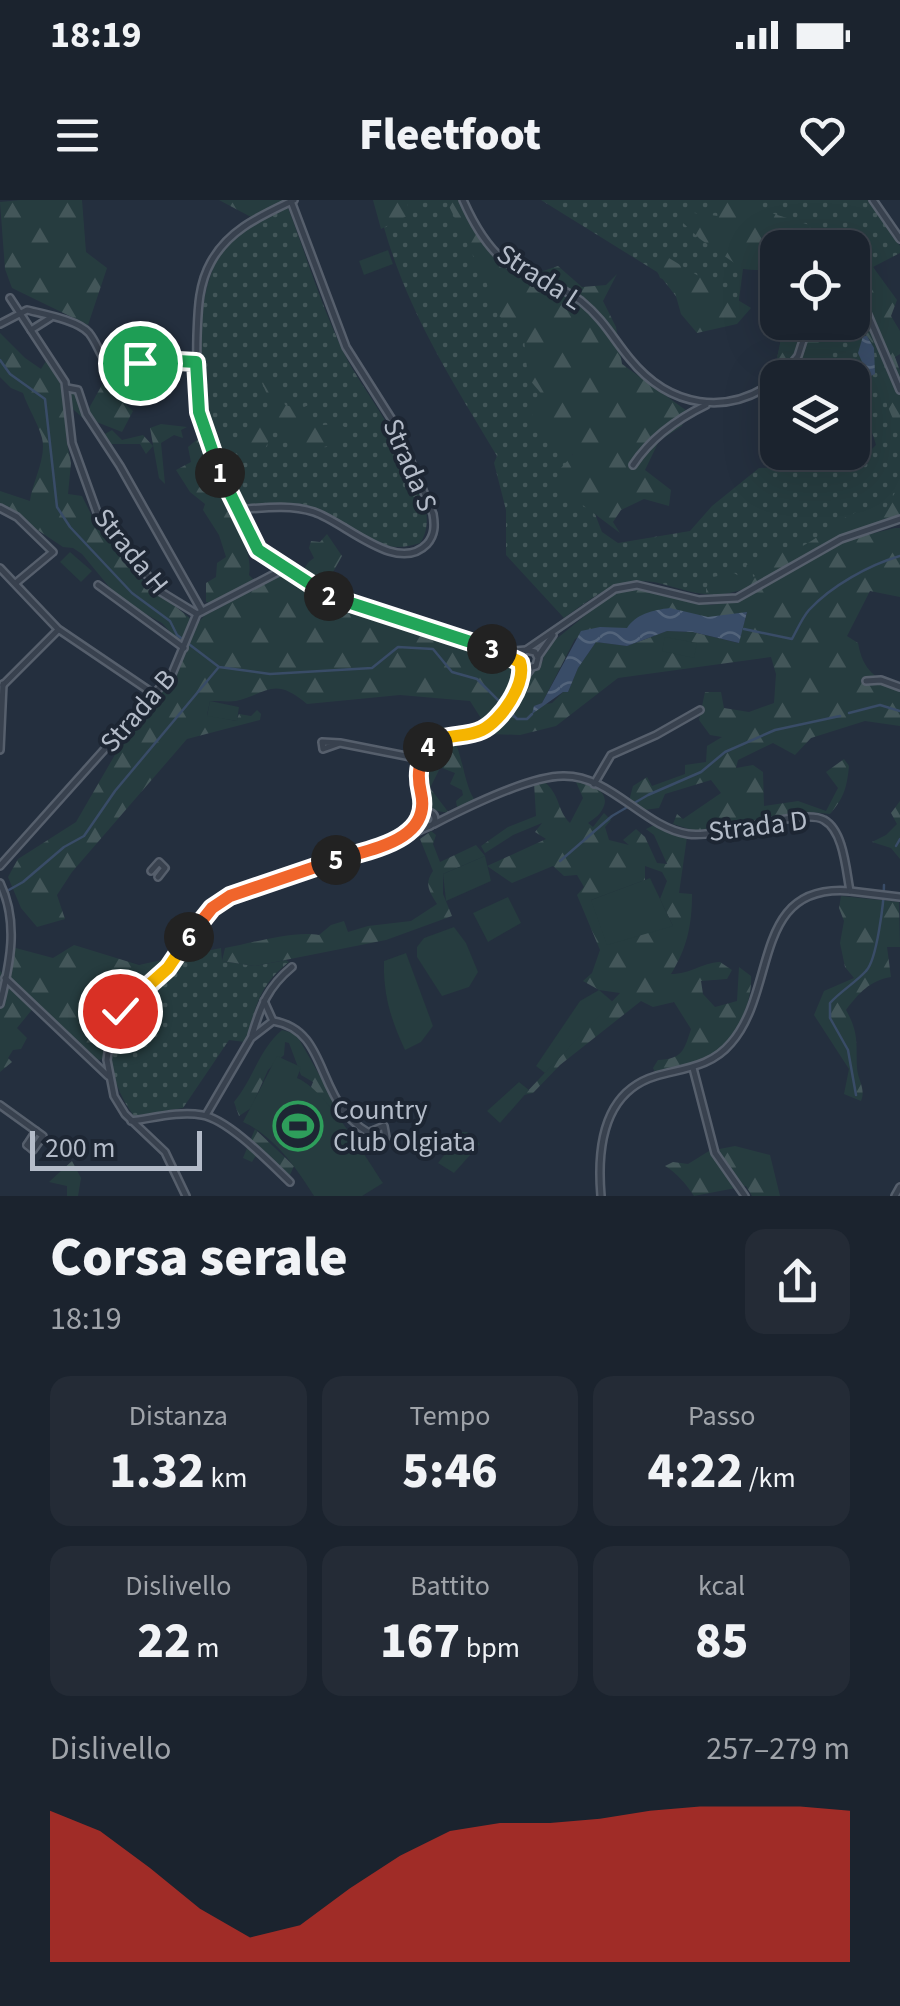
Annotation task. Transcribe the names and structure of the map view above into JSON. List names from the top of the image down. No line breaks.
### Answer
{"streets":{"street":["Strada L","Strada S","Strada H","Strada B","Strada D"]},"crossings":[["Strada H","Strada B"]],"places":{"sports":["Country Club Olgiata"]},"scale_bar":"200 m","page":{"status":"18:19","header":"Fleetfoot","pins":["1","2","3","4","5","6"],"scale":"200 m","heading":["Corsa serale","18:19"],"stats":[["Distanza","1.32 km"],["Tempo","5:46"],["Passo","4:22 /km"],["Dislivello","22 m"],["Battito","167 bpm"],["kcal","85"]],"chart":["Dislivello","257–279 m"]}}
